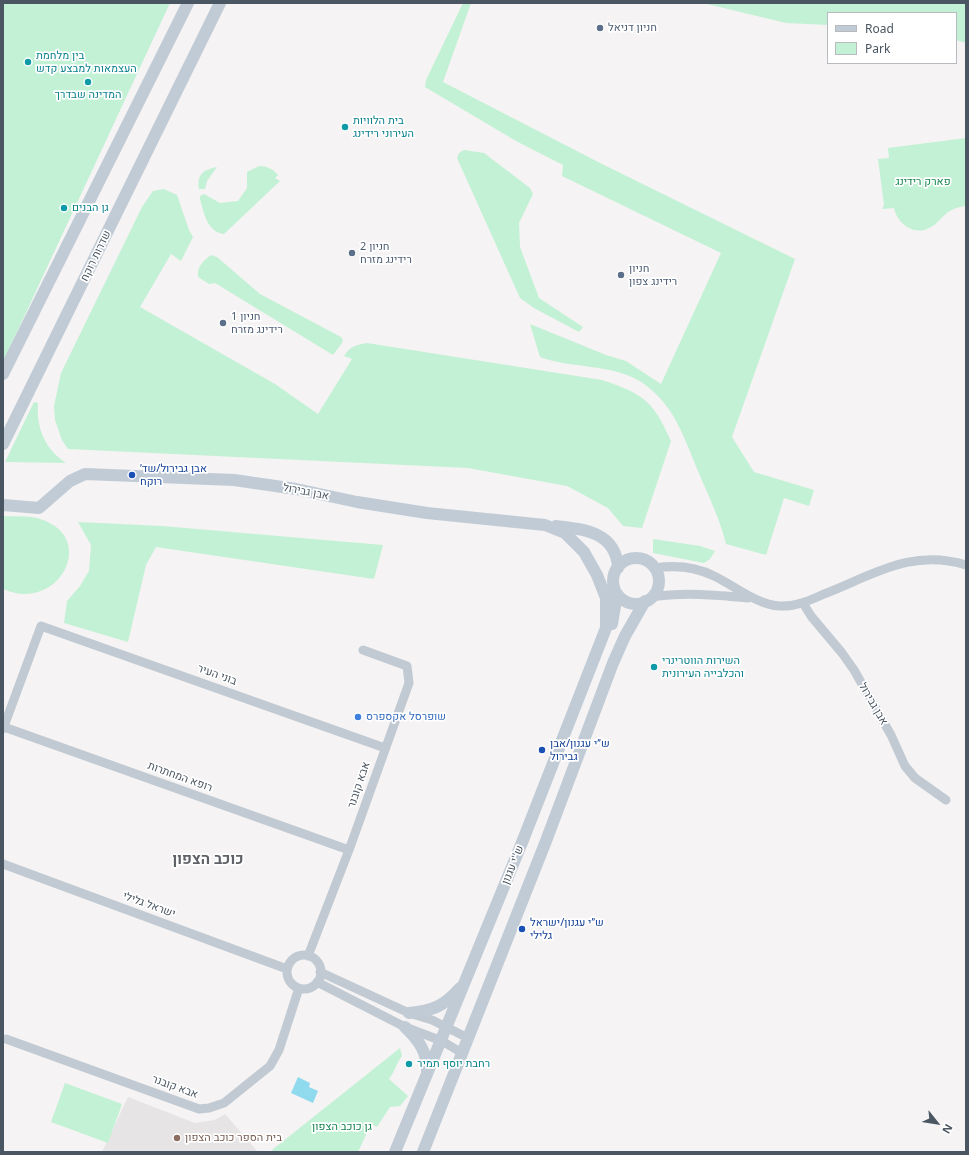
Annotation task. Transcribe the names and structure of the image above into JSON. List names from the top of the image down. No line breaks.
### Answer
{"streets":{"main road":["שדרות רוקח","אבן גבירול","ש''י עגנון"],"street":["בוני העיר","רופא המחתרות","אבא קובנר","ישראל גלילי"]},"crossings":[["אבן גבירול","ש''י עגנון"],["בוני העיר","רופא המחתרות"],["בוני העיר","אבא קובנר"],["רופא המחתרות","אבא קובנר"],["אבא קובנר","ישראל גלילי"]],"districts":["כוכב הצפון"],"parks":["פארק רידינג","גן כוכב הצפון"],"places":["חניון דניאל","בין מלחמת העצמאות למבצע קדש","המדינה שבדרך","בית הלוויות העירוני רידינג","גן הבנים","2 חניון רידינג מזרח","חניון רידינג צפון","1 חניון רידינג מזרח","אבן גבירול/שד׳ רוקח","השירות הווטרינרי והכלבייה העירונית","שופרסל אקספרס","ש״י עגנון/אבן גבירול","ש״י עגנון/ישראל גלילי","רחבת יוסף תמיר","בית הספר כוכב הצפון"],"legend":["Road","Park"],"north":"bottom right"}
